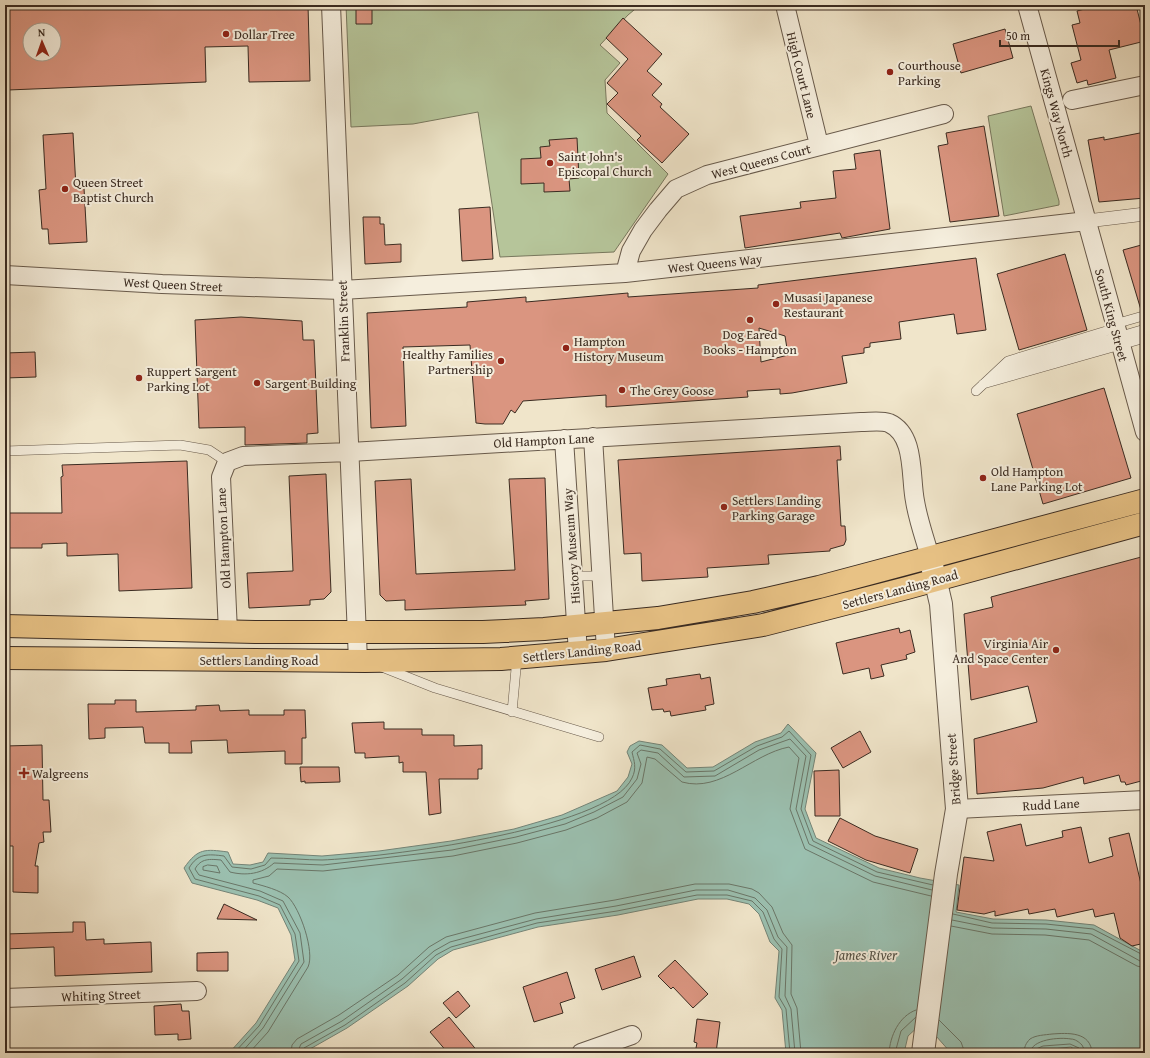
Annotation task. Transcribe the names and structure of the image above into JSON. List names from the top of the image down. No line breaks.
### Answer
{"streets":{"main road":["Settlers Landing Road"],"street":["High Court Lane","Kings Way North","West Queens Court","West Queens Way","West Queen Street","South King Street","Franklin Street","Old Hampton Lane","History Museum Way","Bridge Street","Rudd Lane","Whiting Street"]},"crossings":[["High Court Lane","West Queens Court"],["Kings Way North","West Queens Way"],["Kings Way North","South King Street"],["West Queens Court","West Queens Way"],["West Queens Way","West Queen Street"],["West Queens Way","South King Street"],["West Queens Way","Franklin Street"],["West Queen Street","Franklin Street"],["Franklin Street","Old Hampton Lane"],["Franklin Street","Settlers Landing Road"],["Old Hampton Lane","History Museum Way"],["Old Hampton Lane","Settlers Landing Road"],["Old Hampton Lane","Bridge Street"],["History Museum Way","Settlers Landing Road"],["Settlers Landing Road","Bridge Street"],["Bridge Street","Rudd Lane"]],"water":["James River"],"places":{"other":["Dollar Tree","Courthouse Parking","Saint John's Episcopal Church","Queen Street Baptist Church","Musasi Japanese Restaurant","Dog Eared Books - Hampton","Hampton History Museum","Healthy Families Partnership","Ruppert Sargent Parking Lot","Sargent Building","The Grey Goose","Old Hampton Lane Parking Lot","Settlers Landing Parking Garage","Virginia Air And Space Center"],"health":["Walgreens"]},"scale_bar":"50 m","north":"top"}
